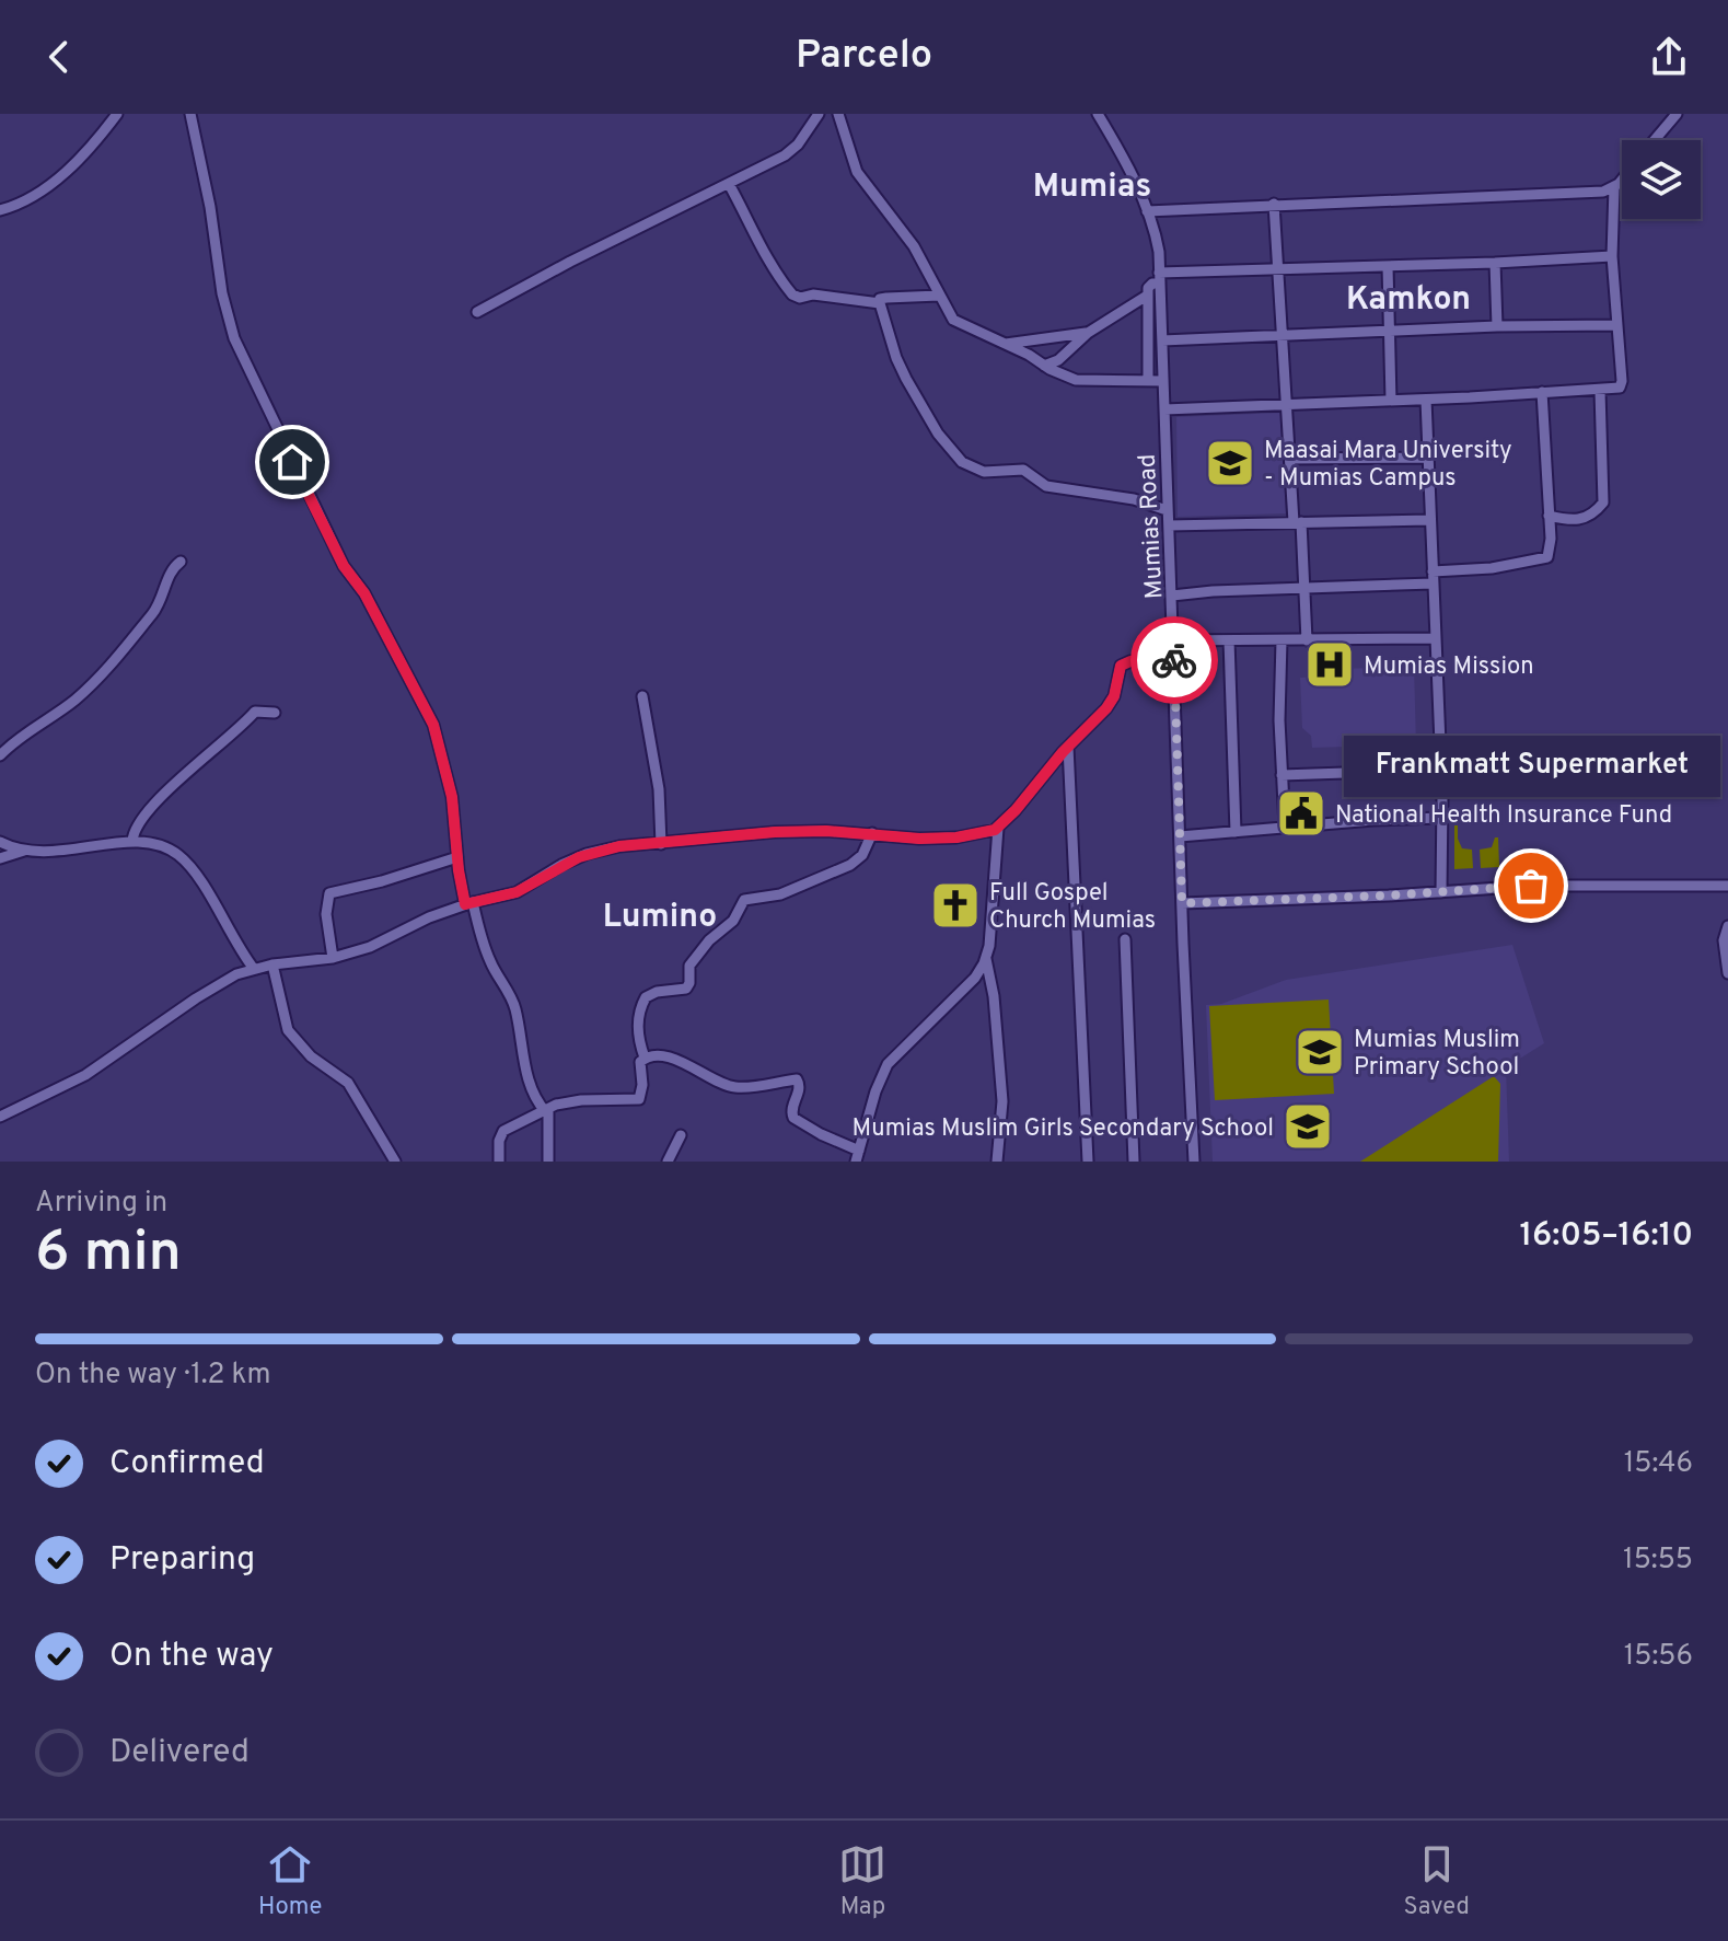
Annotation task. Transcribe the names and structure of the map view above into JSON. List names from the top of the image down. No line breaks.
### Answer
{"streets":{"street":["Mumias Road"]},"districts":["Mumias","Kamkon","Lumino"],"places":{"school or university":["Maasai Mara University - Mumias Campus","Mumias Muslim Primary School","Mumias Muslim Girls Secondary School"],"hospital":["Mumias Mission"],"public building":["National Health Insurance Fund"],"other":["Frankmatt Supermarket"],"church":["Full Gospel Church Mumias"]},"page":{"header":"Parcelo","bubble":"Frankmatt Supermarket","heading":["6 min","Arriving in","16:05–16:10"],"bar":"On the way · 1.2 km","list":[["Confirmed","15:46"],["Preparing","15:55"],["On the way","15:56"],"Delivered"],"tabs":["Home","Map","Saved"]}}
